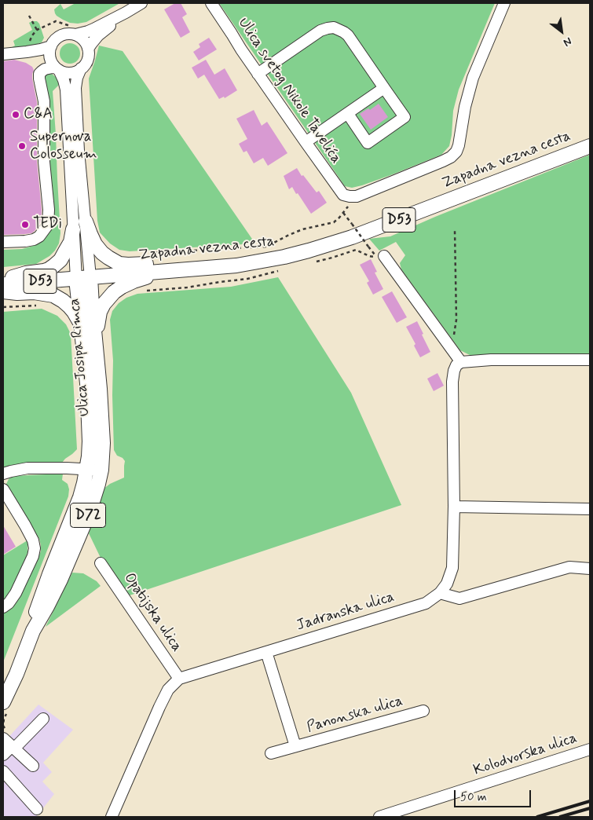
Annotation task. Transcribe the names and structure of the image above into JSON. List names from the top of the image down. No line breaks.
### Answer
{"streets":{"main road":["Zapadna vezna cesta","D53","Ulica Josipa Rimca","D72"],"street":["Ulica svetog Nikole Tavelića","Jadranska ulica","Opatijska ulica","Panonska ulica","Kolodvorska ulica"]},"crossings":[["Zapadna vezna cesta","D53"],["Zapadna vezna cesta","Ulica Josipa Rimca"],["D53","Ulica Josipa Rimca"],["Jadranska ulica","Opatijska ulica"],["Jadranska ulica","Panonska ulica"]],"places":["C&A","Supernova Colosseum","TEDi"],"scale_bar":"50 m","north":"bottom right"}
